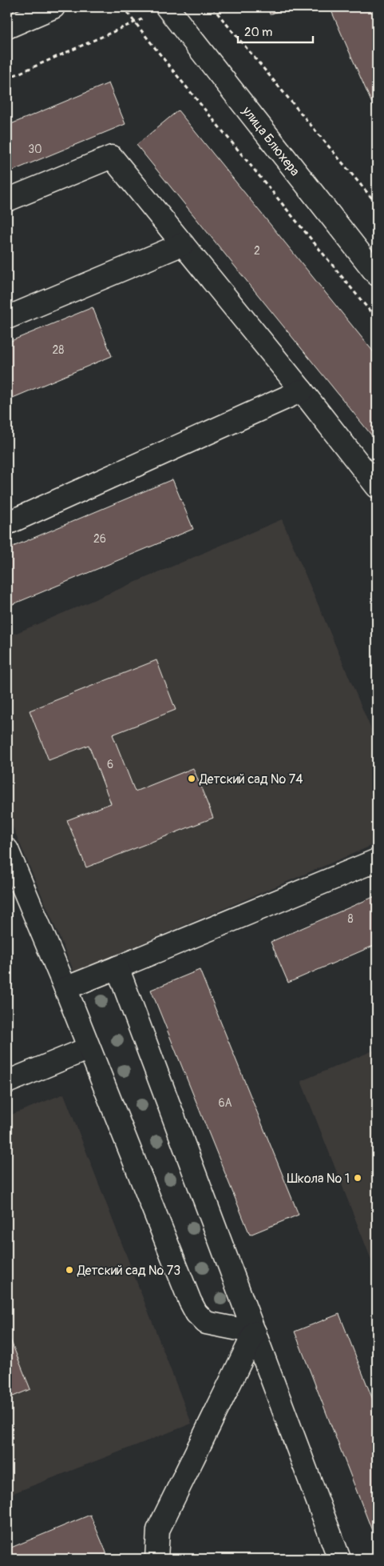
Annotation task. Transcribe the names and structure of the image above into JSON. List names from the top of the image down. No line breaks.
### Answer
{"streets":{"street":["улица Блюхера"]},"places":["Детский сад № 74","Школа № 1","Детский сад № 73"],"house_numbers":["30","2","28","26","6","8","6А"],"scale_bar":"20 m"}
